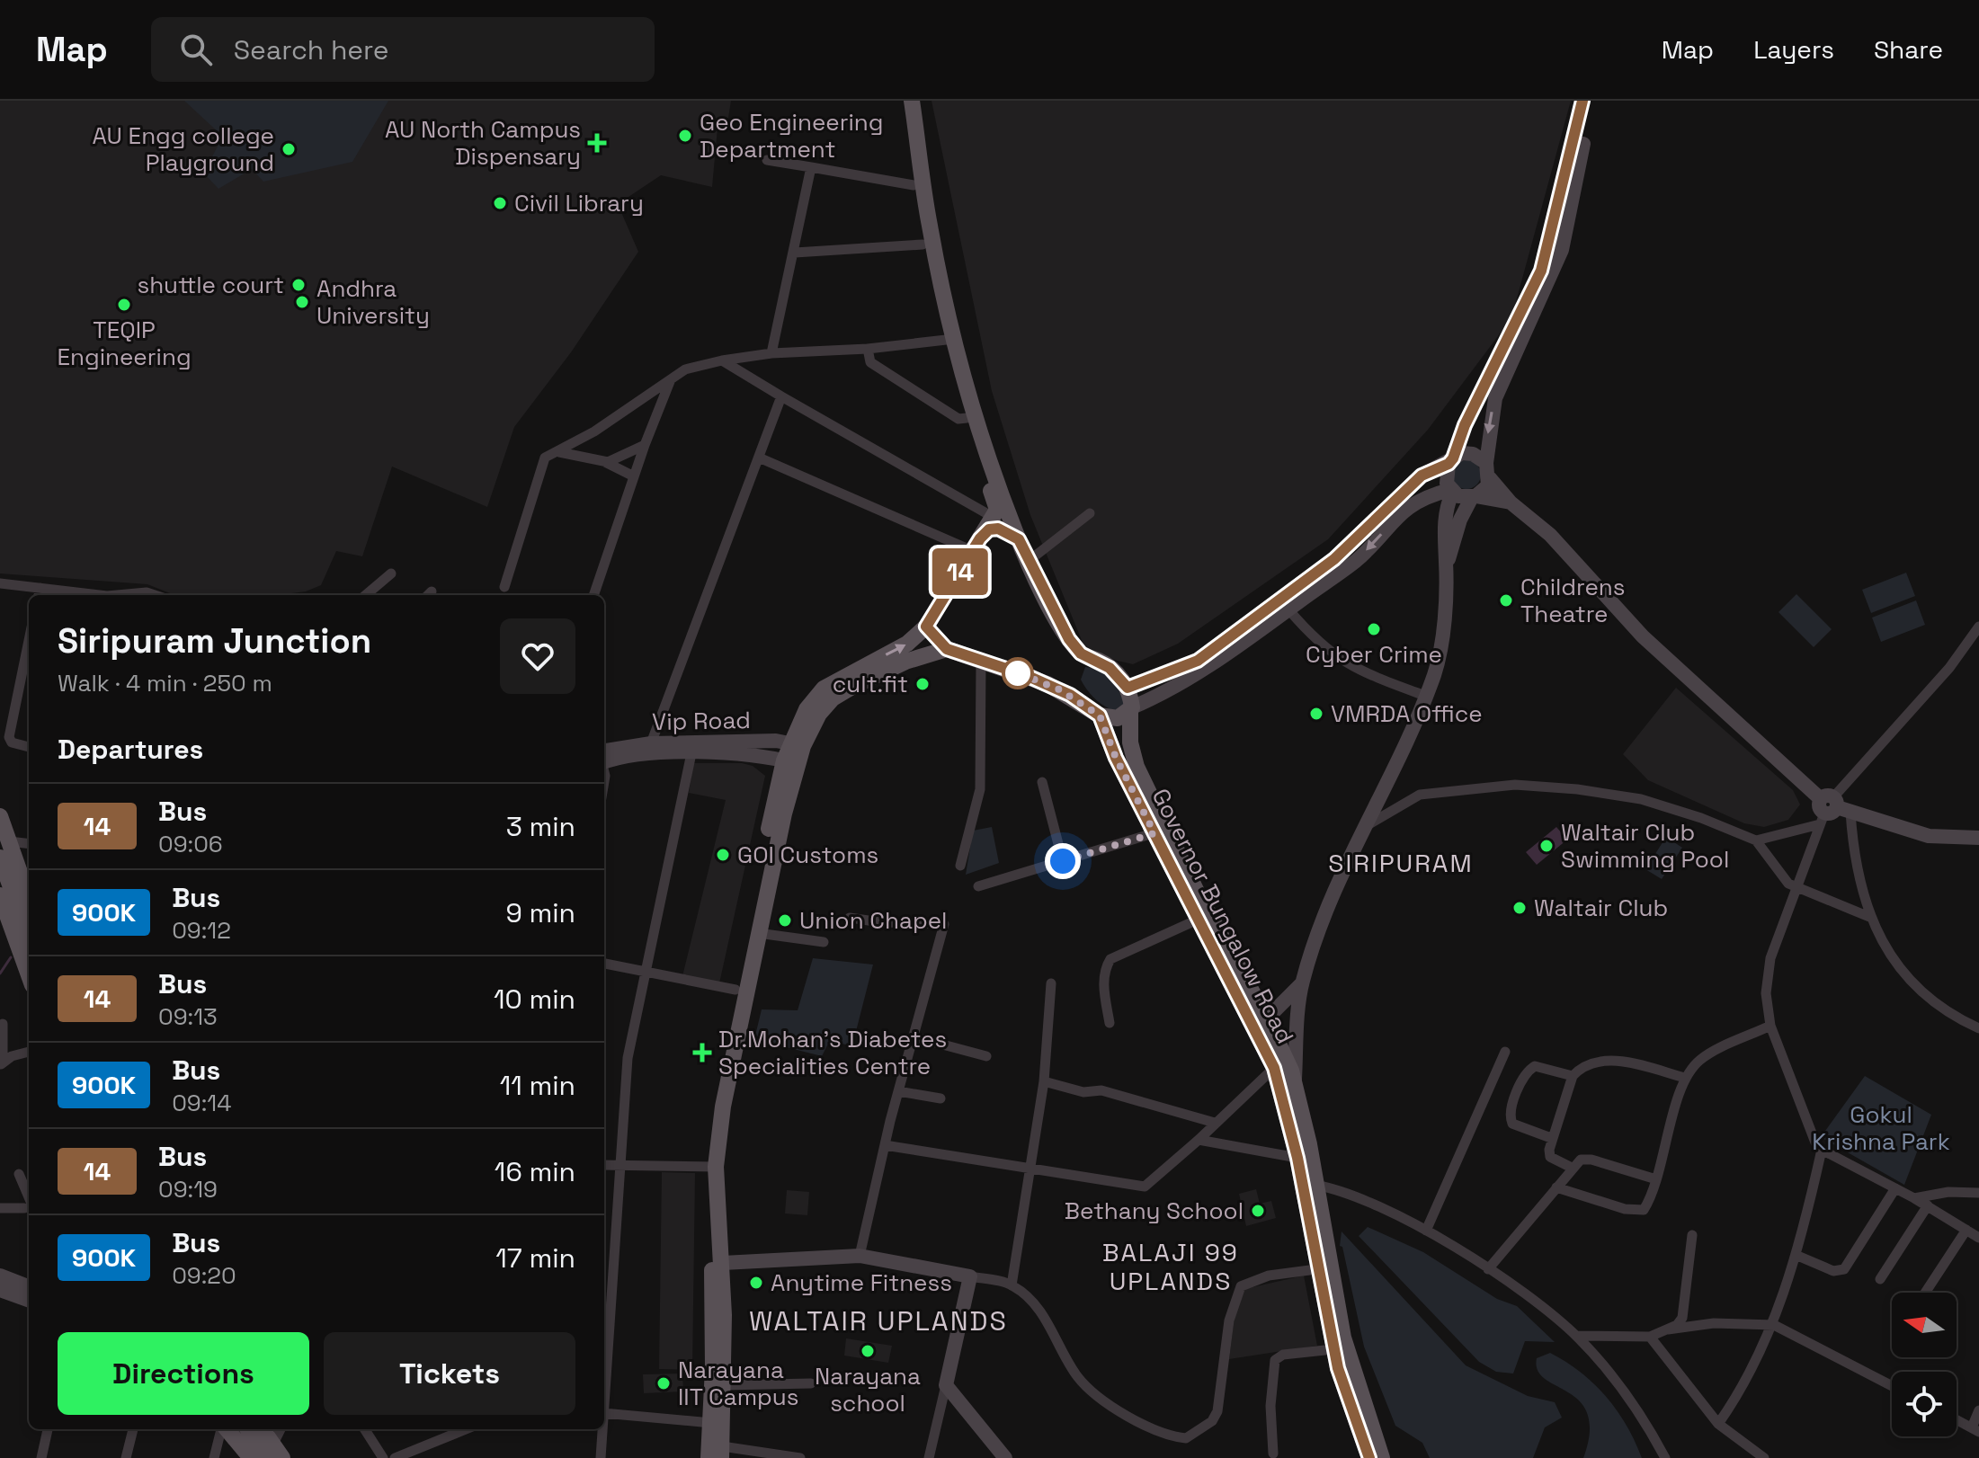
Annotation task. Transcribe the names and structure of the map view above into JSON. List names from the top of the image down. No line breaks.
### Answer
{"streets":{"main road":["Governor Bungalow Road"],"street":["Vip Road"]},"districts":["SIRIPURAM","BALAJI 99 UPLANDS","WALTAIR UPLANDS"],"parks":["Gokul Krishna Park"],"places":{"other":["Geo Engineering Department","AU Engg college Playground","Civil Library","shuttle court","Andhra University","TEQIP Engineering","Childrens Theatre","Cyber Crime","cult.fit","VMRDA Office","Waltair Club Swimming Pool","GOI Customs","Waltair Club","Union Chapel","Bethany School","Anytime Fitness","Narayana school","Narayana IIT Campus"],"health":["AU North Campus Dispensary","Dr.Mohan's Diabetes Specialities Centre"]},"lines":["bus line 14"],"north":"left","page":{"header":"Map","search":"Search here","nav":["Map","Layers","Share"],"on_map":"14","heading":[["Siripuram Junction","Walk · 4 min · 250 m"],"Departures"],"list":[{"mark":"14","name":"Bus","note":"09:06","value":"3 min"},{"mark":"900K","name":"Bus","note":"09:12","value":"9 min"},{"mark":"14","name":"Bus","note":"09:13","value":"10 min"},{"mark":"900K","name":"Bus","note":"09:14","value":"11 min"},{"mark":"14","name":"Bus","note":"09:19","value":"16 min"},{"mark":"900K","name":"Bus","note":"09:20","value":"17 min"}],"buttons":["Directions","Tickets"]}}
